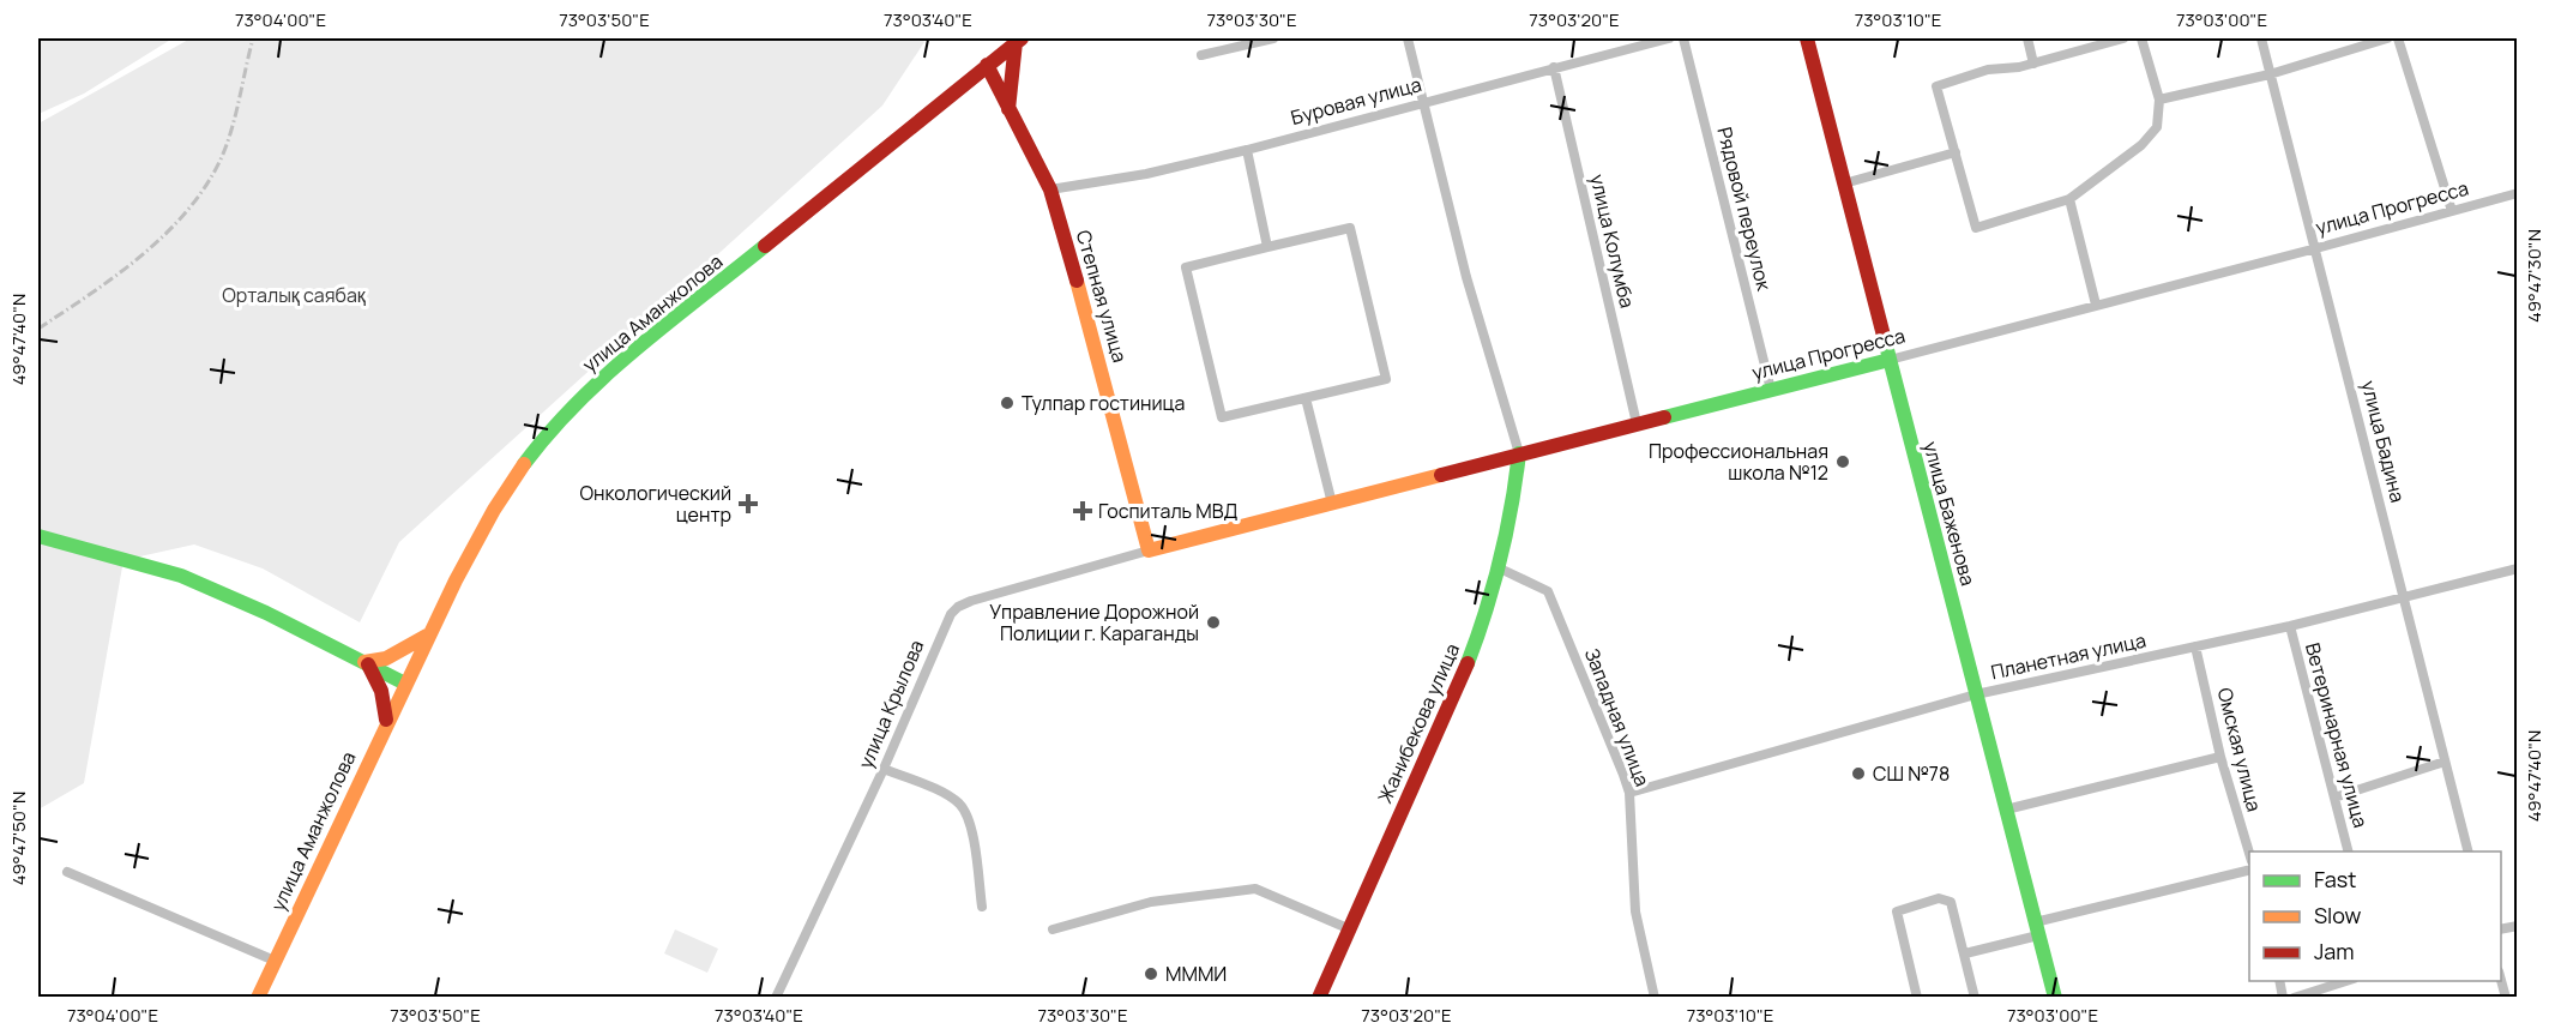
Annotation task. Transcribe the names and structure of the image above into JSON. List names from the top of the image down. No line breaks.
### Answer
{"streets":{"main road":["улица Прогресса","Степная улица","улица Аманжолова","улица Баженова","Жанибекова улица"],"street":["Буровая улица","Рядовой переулок","улица Колумба","улица Бадина","Планетная улица","улица Крылова","Западная улица","Ветеринарная улица","Омская улица"]},"crossings":[["Буровая улица","улица Колумба"],["Буровая улица","Степная улица"],["улица Прогресса","Рядовой переулок"],["улица Прогресса","улица Колумба"],["улица Прогресса","Степная улица"],["улица Прогресса","улица Бадина"],["улица Прогресса","улица Баженова"],["улица Прогресса","улица Крылова"],["улица Прогресса","Жанибекова улица"],["Степная улица","улица Аманжолова"],["Степная улица","улица Крылова"],["улица Бадина","Планетная улица"],["улица Баженова","Планетная улица"],["Планетная улица","Западная улица"],["Планетная улица","Ветеринарная улица"],["Планетная улица","Омская улица"],["Западная улица","Жанибекова улица"]],"parks":["Орталық саябақ"],"places":{"other":["Тулпар гостиница","Профессиональная школа №12","Управление Дорожной Полиции г. Караганды","СШ №78","МММИ"],"health":["Онкологический центр","Госпиталь МВД"]},"legend":["Fast","Slow","Jam"],"coordinates":["73°04'00\"E","73°03'50\"E","73°03'40\"E","73°03'30\"E","73°03'20\"E","73°03'10\"E","73°03'00\"E","49°47'30\"N","49°47'40\"N","49°47'50\"N"]}
